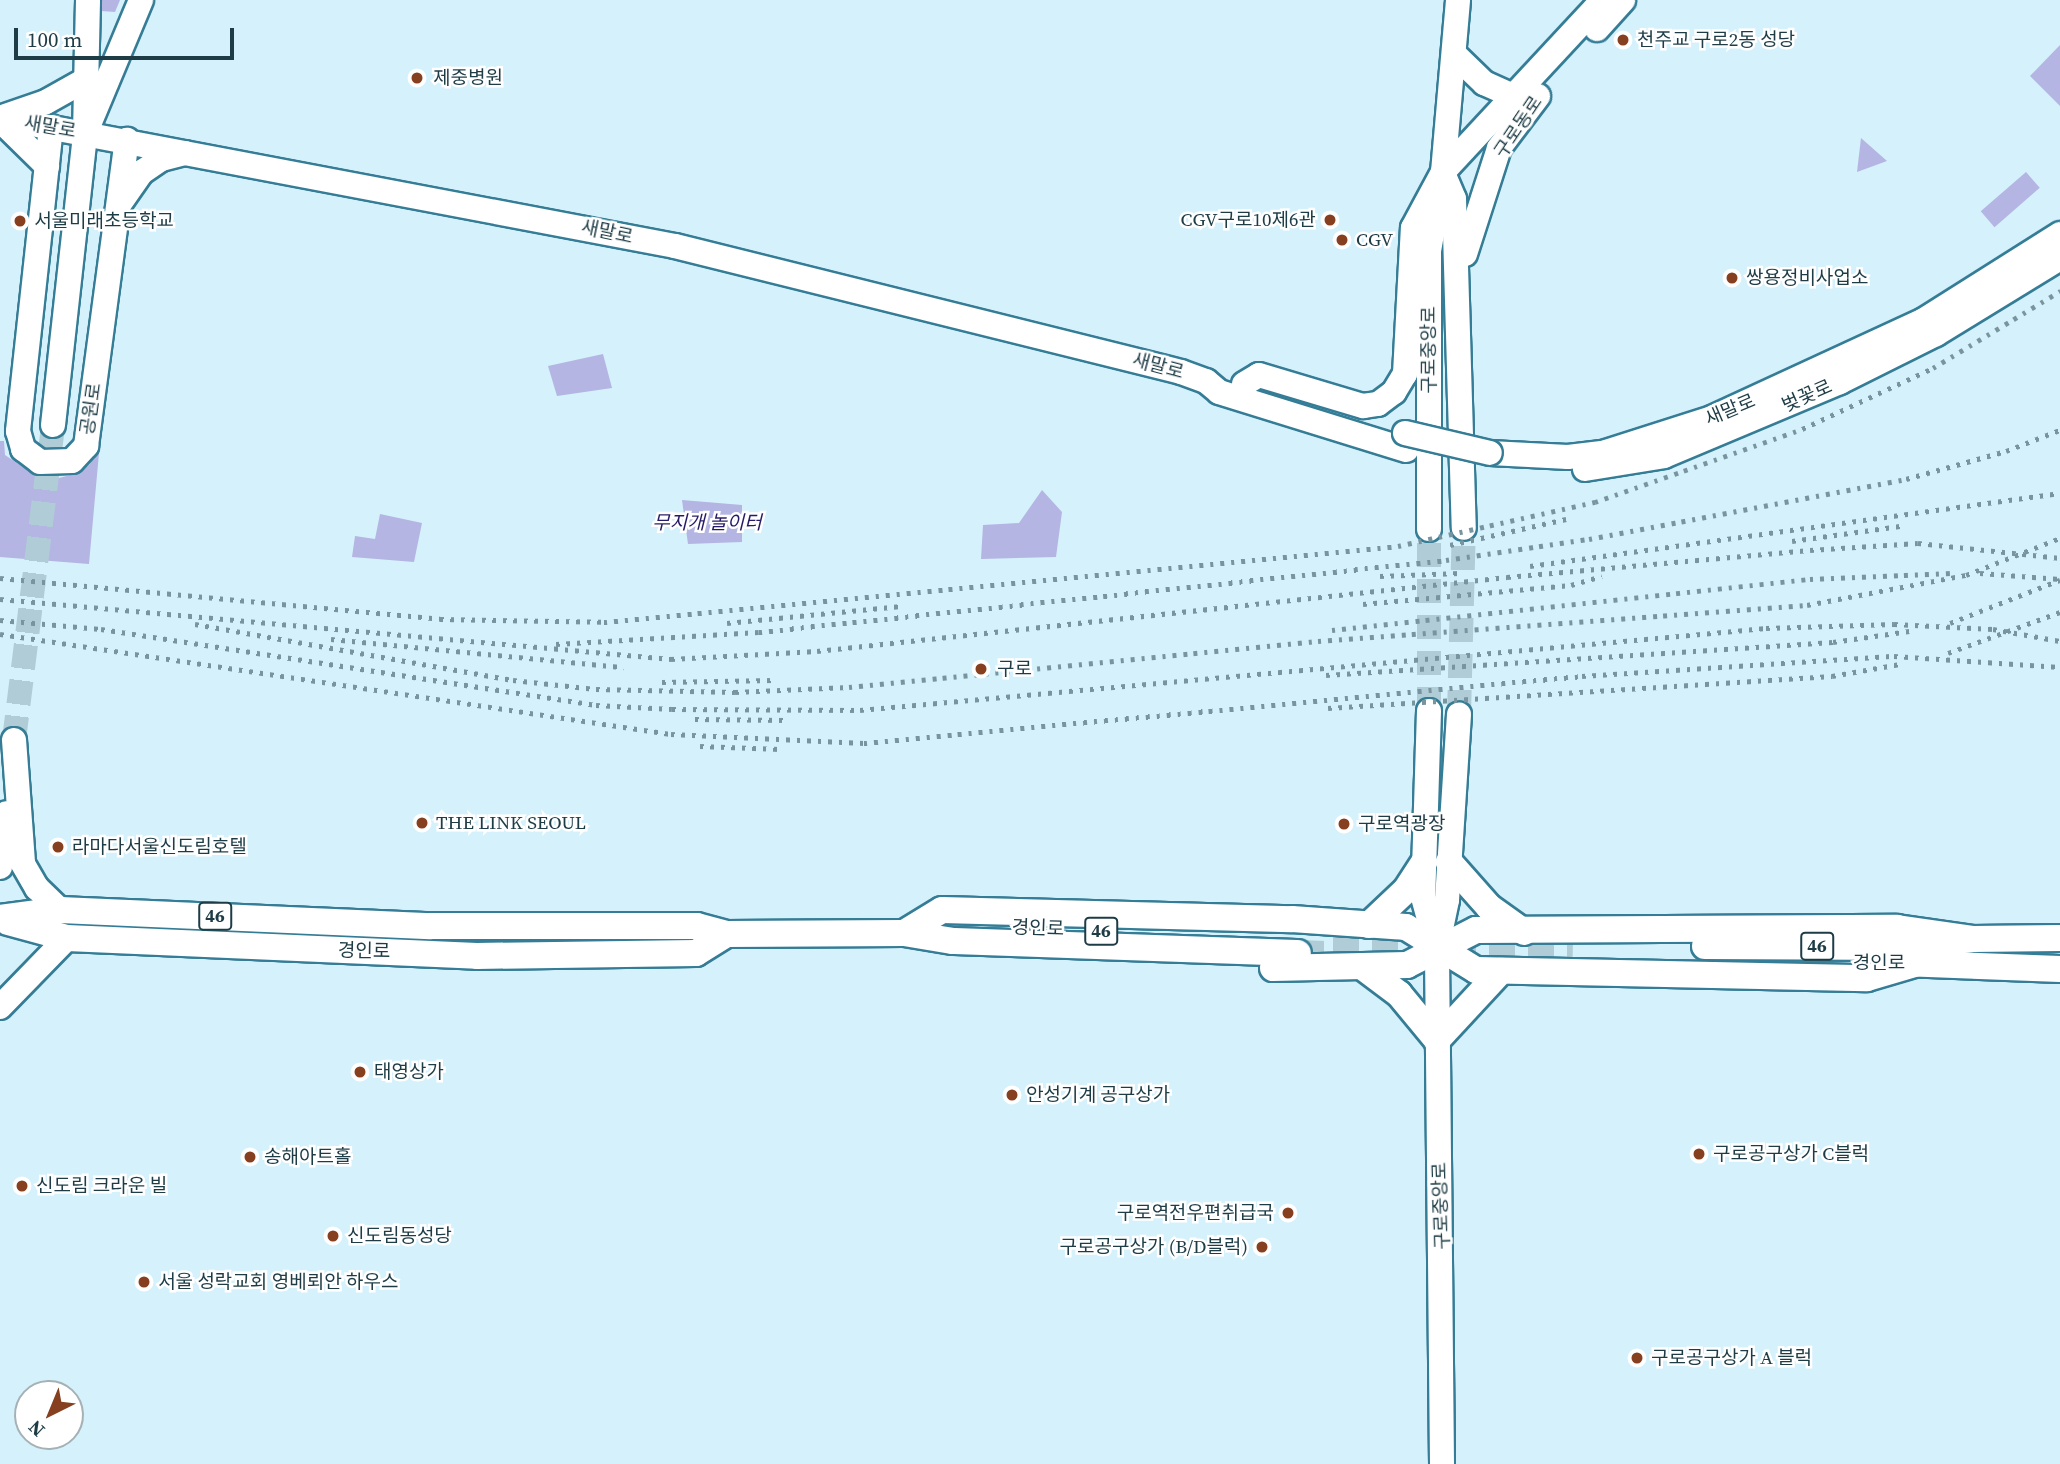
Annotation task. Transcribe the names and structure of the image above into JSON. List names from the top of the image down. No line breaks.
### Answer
{"streets":{"main road":["새말로","구로동로","구로중앙로","벚꽃로","공원로","46","경인로"]},"crossings":[["새말로","벚꽃로"],["새말로","공원로"],["구로동로","구로중앙로"]],"parks":["무지개 놀이터"],"places":["천주교 구로2동 성당","제중병원","CGV구로10제6관","서울미래초등학교","CGV","쌍용정비사업소","구로","THE LINK SEOUL","구로역광장","라마다서울신도림호텔","태영상가","안성기계 공구상가","구로공구상가 C블럭","송해아트홀","신도림 크라운 빌","구로역전우편취급국","신도림동성당","구로공구상가 (B/D블럭)","서울 성락교회 영베뢰안 하우스","구로공구상가 A 블럭"],"scale_bar":"100 m","north":"bottom left"}
